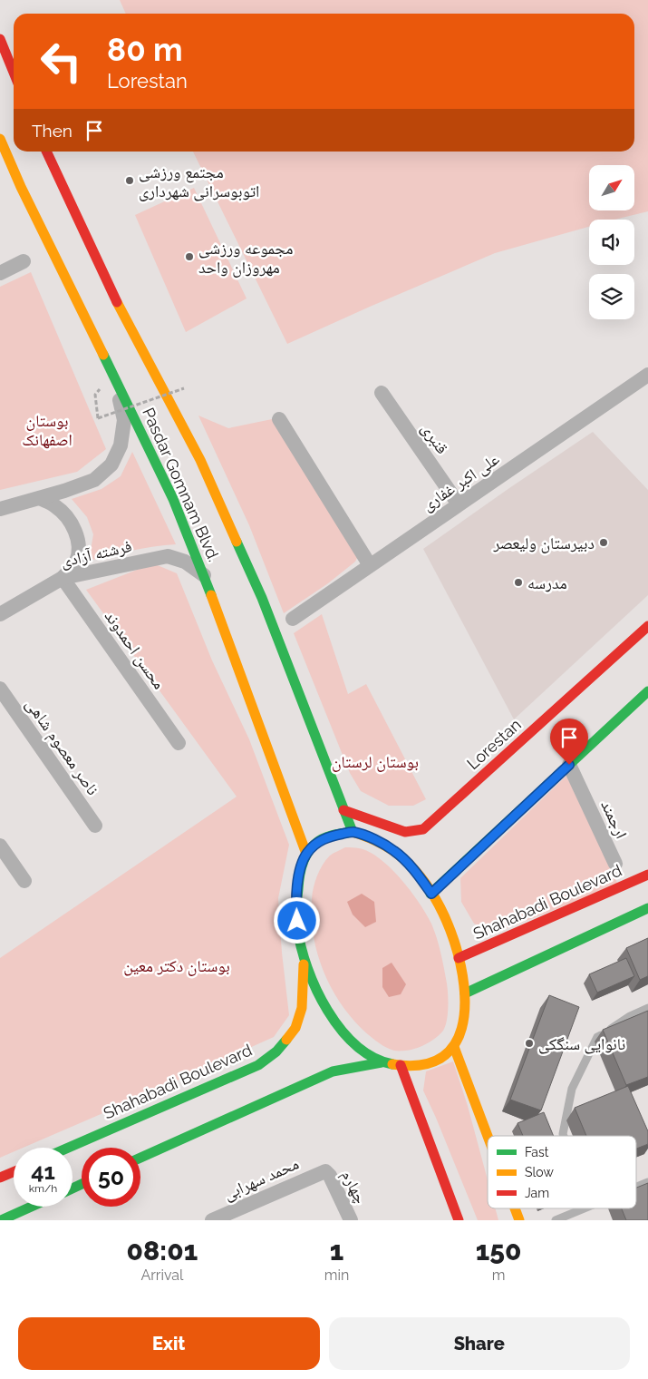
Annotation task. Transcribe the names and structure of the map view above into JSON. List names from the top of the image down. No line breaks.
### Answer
{"streets":{"main road":["Pasdar Gomnam Blvd.","Lorestan","Shahabadi Boulevard"],"street":["قنبری","علی اکبر غفاری","فرشته آزادی","محسن احمدوند","ناصر معصوم شاهی","ارجمند","محمد سهرابی","چهارم"]},"crossings":[["قنبری","علی اکبر غفاری"],["Pasdar Gomnam Blvd.","فرشته آزادی"],["Pasdar Gomnam Blvd.","Lorestan"],["فرشته آزادی","محسن احمدوند"],["محمد سهرابی","چهارم"]],"parks":["بوستان اصفهانک","بوستان لرستان","بوستان دکتر معین"],"places":["مجتمع ورزشی اتوبوسرانی شهرداری","مجموعه ورزشی مهروزان واحد","دبیرستان ولیعصر","مدرسه","نانوایی سنگکی"],"legend":["Fast","Slow","Jam"],"north":"top right","page":{"turn":["80 m","Lorestan"],"then":"Then","speed":"41 km/h","limit":"50","eta":["08:01","Arrival","1","min","150","m"],"buttons":["Exit","Share"]}}
